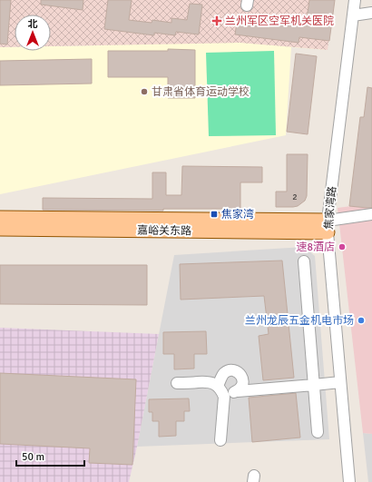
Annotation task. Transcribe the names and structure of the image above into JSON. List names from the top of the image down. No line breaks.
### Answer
{"streets":{"main road":["嘉峪关东路"],"street":["焦家湾路"]},"crossings":[["焦家湾路","嘉峪关东路"]],"places":{"health":["兰州军区空军机关医院"],"other":["甘肃省体育运动学校","速8酒店","兰州龙辰五金机电市场"],"transit":["焦家湾"]},"house_numbers":["2"],"scale_bar":"50 m","north":"top"}
